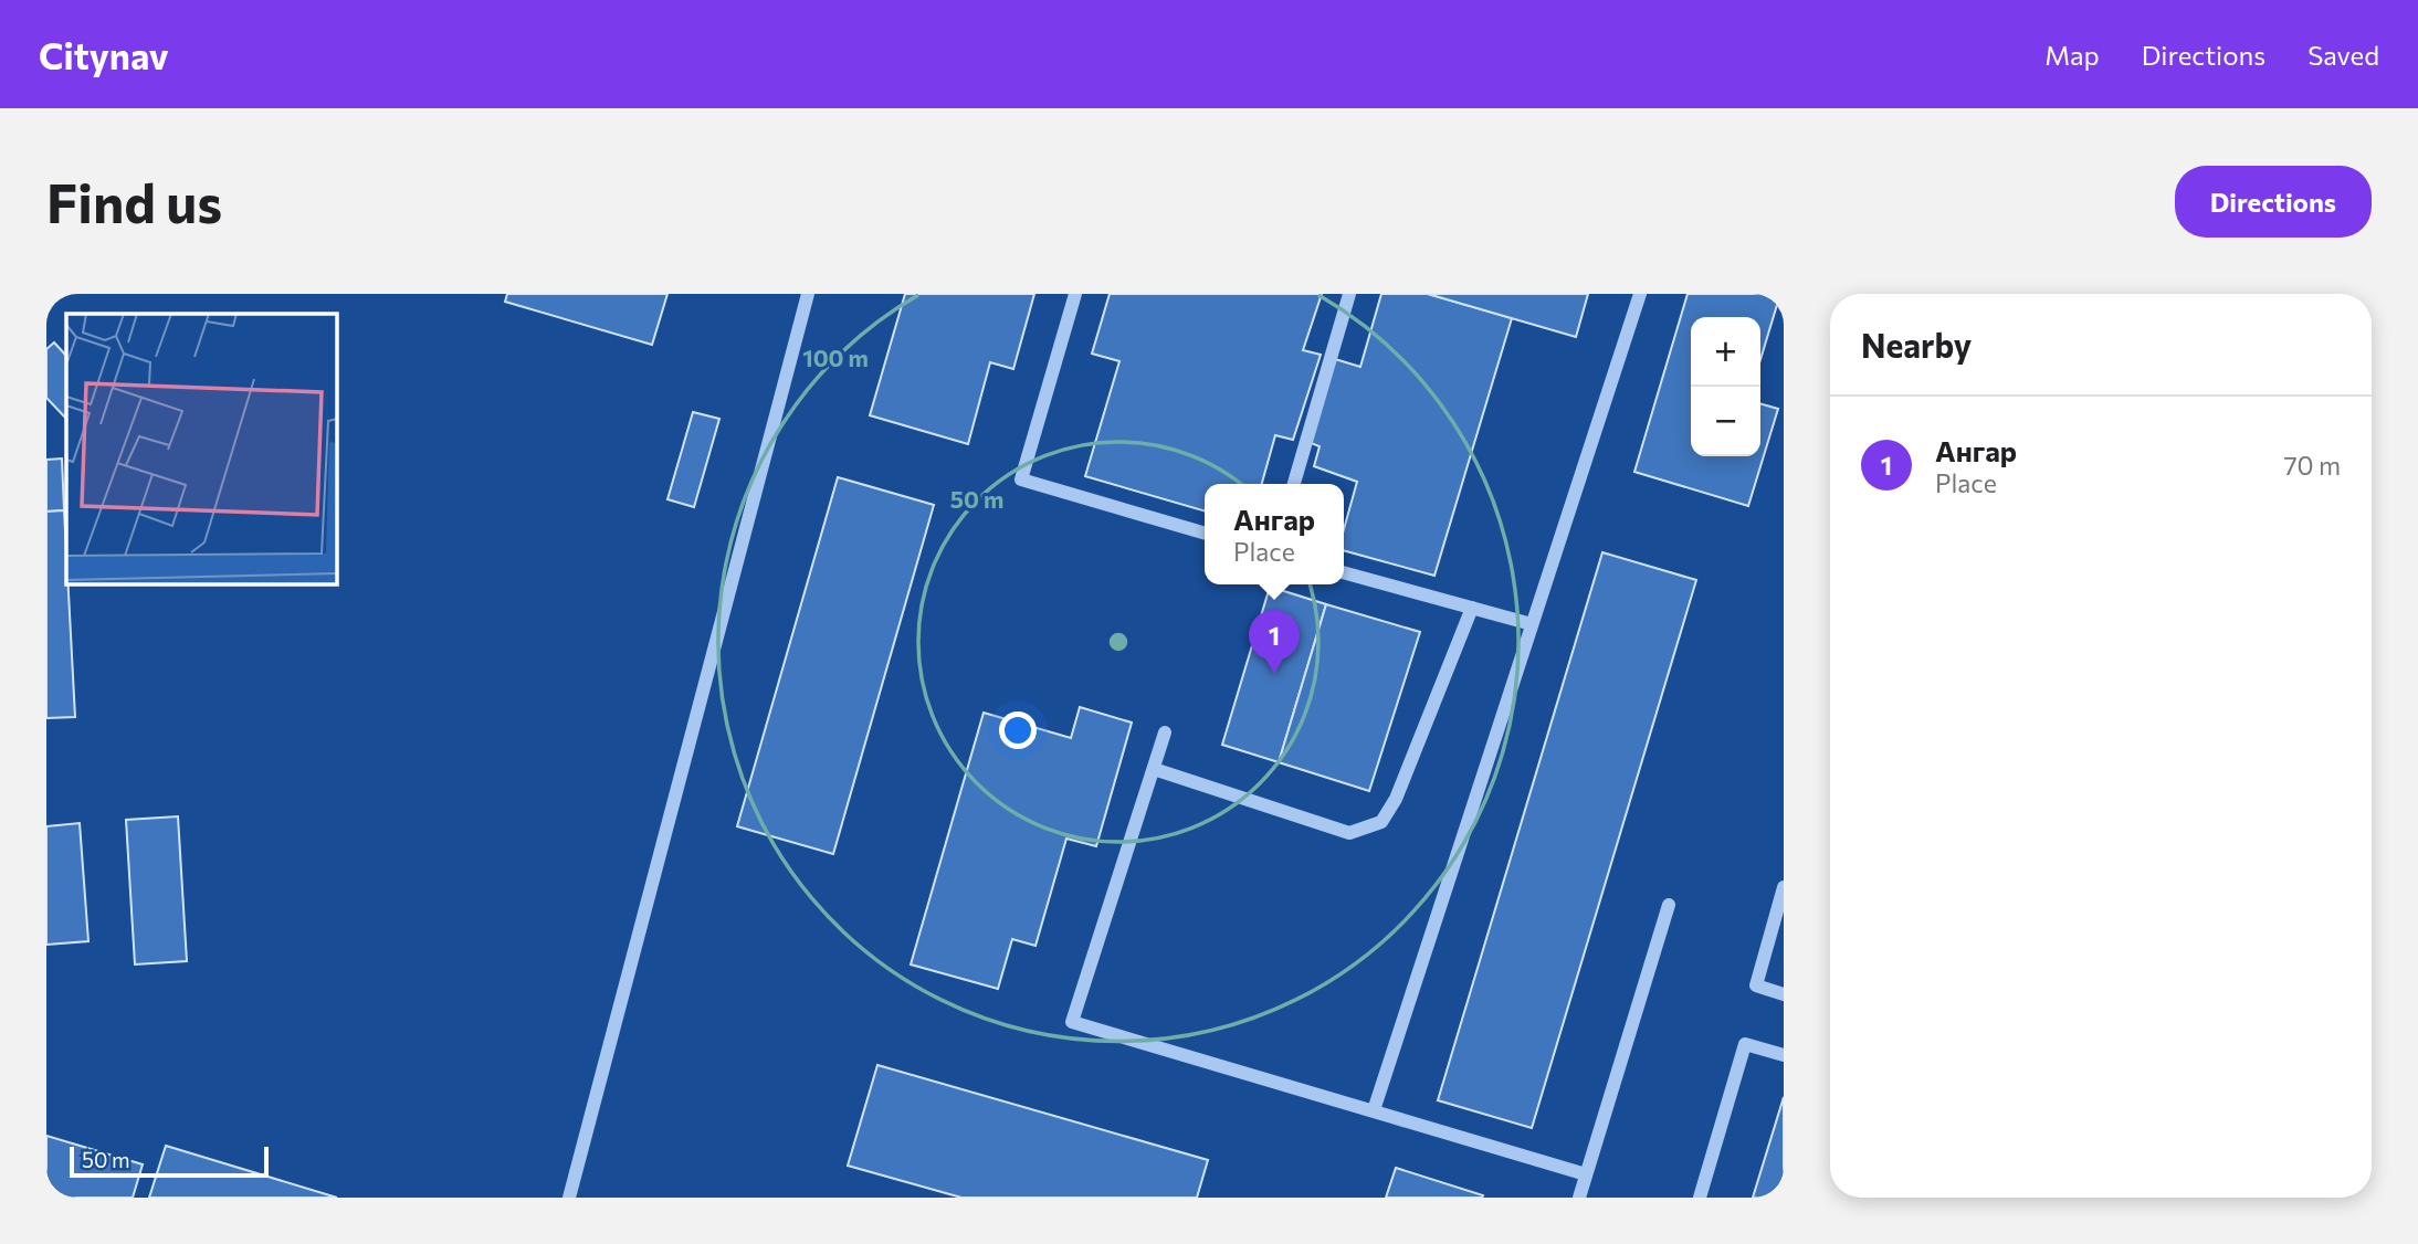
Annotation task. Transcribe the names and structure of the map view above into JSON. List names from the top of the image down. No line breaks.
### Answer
{"scale_bar":"50 m","page":{"header":"Citynav","nav":["Map","Directions","Saved"],"buttons":"Directions","title":"Find us","heading":"Nearby","map_buttons":["+","−"],"list":[{"mark":"1","name":"Ангар","note":"Place","value":"70 m"}],"popup":["Ангар","Place"],"pins":"1","scale":"50 m"},"rings":["100 m","50 m"]}
